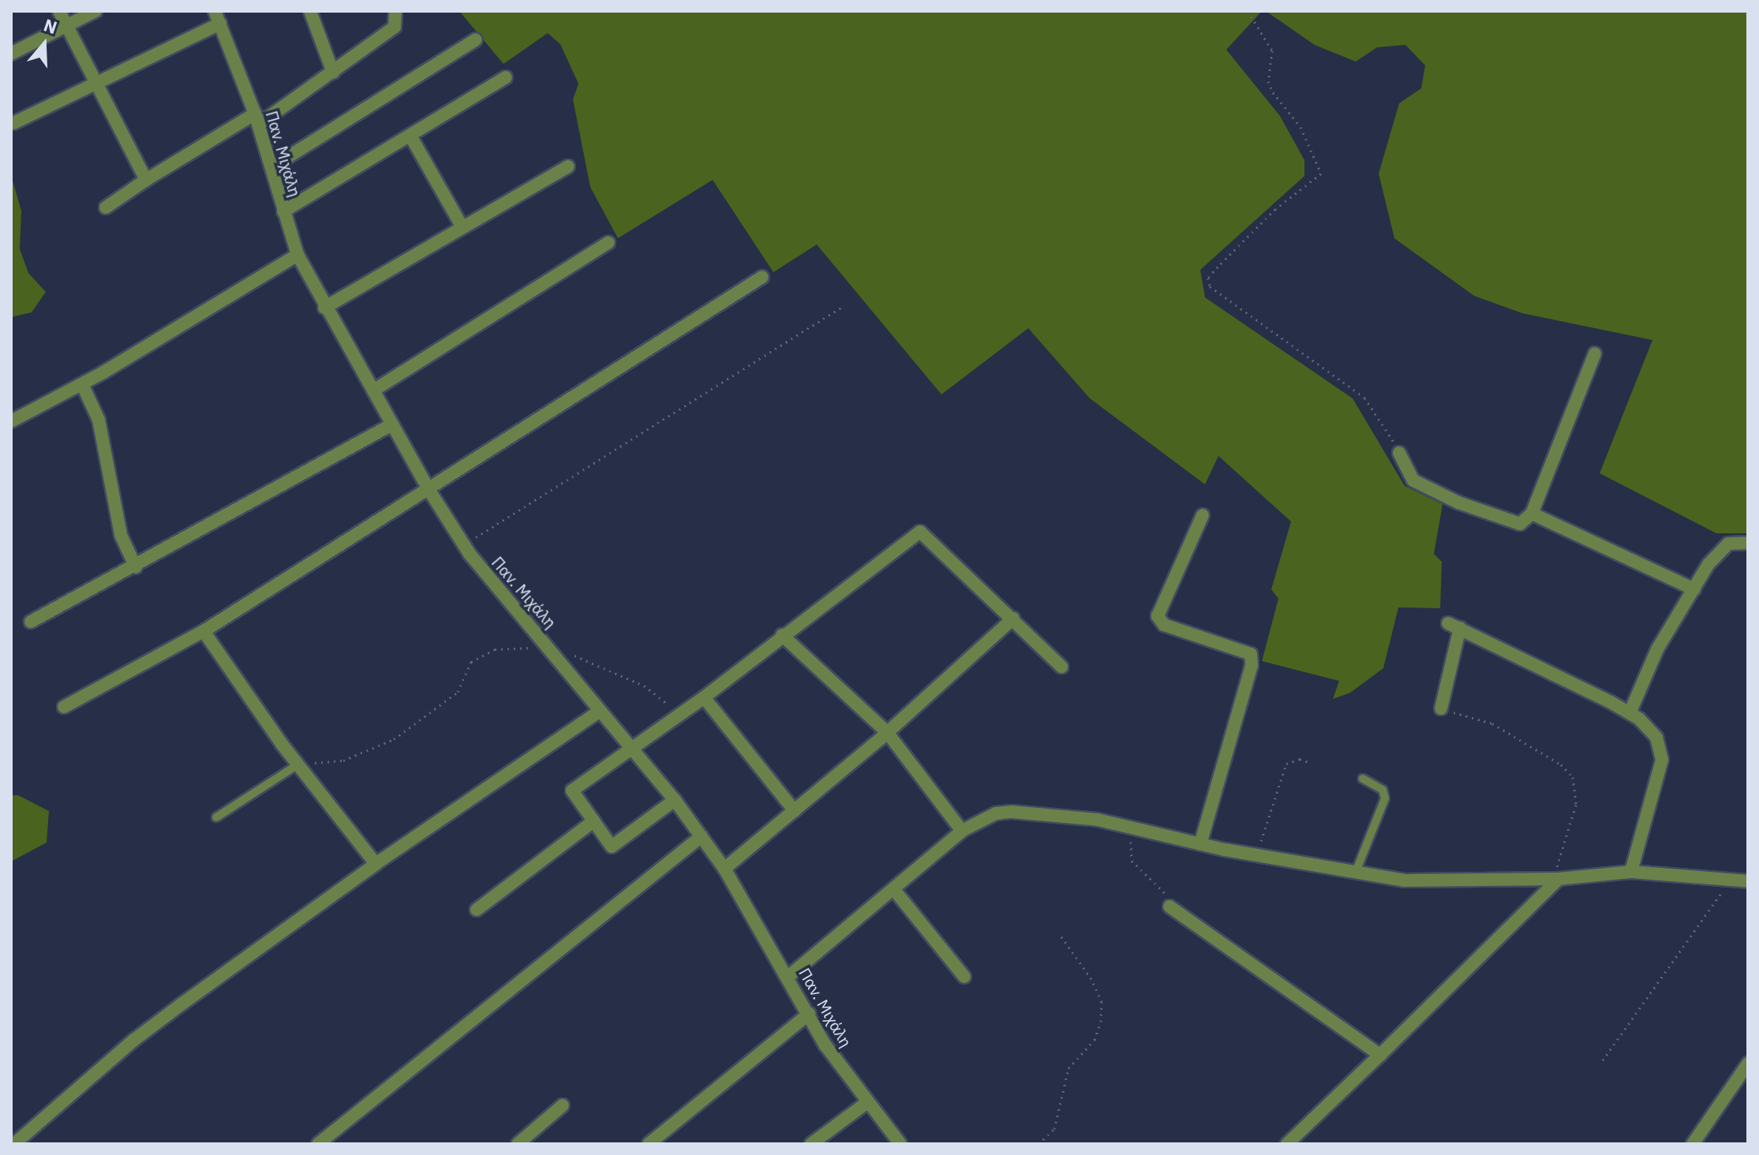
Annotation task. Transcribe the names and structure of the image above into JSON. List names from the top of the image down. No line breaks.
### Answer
{"streets":{"street":["Παν. Μιχάλη"]},"north":"top"}
